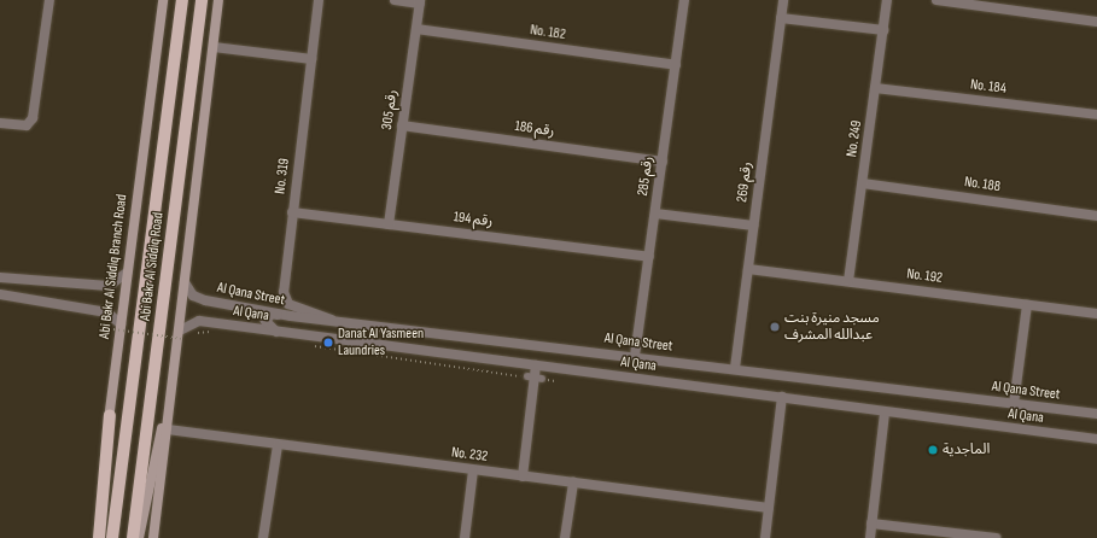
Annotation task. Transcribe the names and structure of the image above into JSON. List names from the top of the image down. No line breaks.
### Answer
{"streets":{"main road":["Abi Bakr Al Siddiq Branch Road","Abi Bakr Al Siddiq Road"],"street":["No. 182","No. 184","رقم 305","رقم 186","No. 249","No. 319","رقم 285","رقم 269","No. 188","رقم 194","No. 192","Al Qana Street","Al Qana","No. 232"]},"crossings":[["No. 182","رقم 305"],["No. 182","رقم 285"],["No. 184","No. 249"],["رقم 305","رقم 186"],["رقم 305","رقم 194"],["رقم 186","رقم 285"],["No. 249","No. 188"],["No. 249","No. 192"],["No. 319","رقم 194"],["No. 319","Al Qana Street"],["رقم 285","رقم 194"],["رقم 285","Al Qana Street"],["رقم 269","No. 192"],["رقم 269","Al Qana Street"]],"places":["مسجد منيرة بنت عبدالله المشرف","Danat Al Yasmeen Laundries","الماجدية"]}
